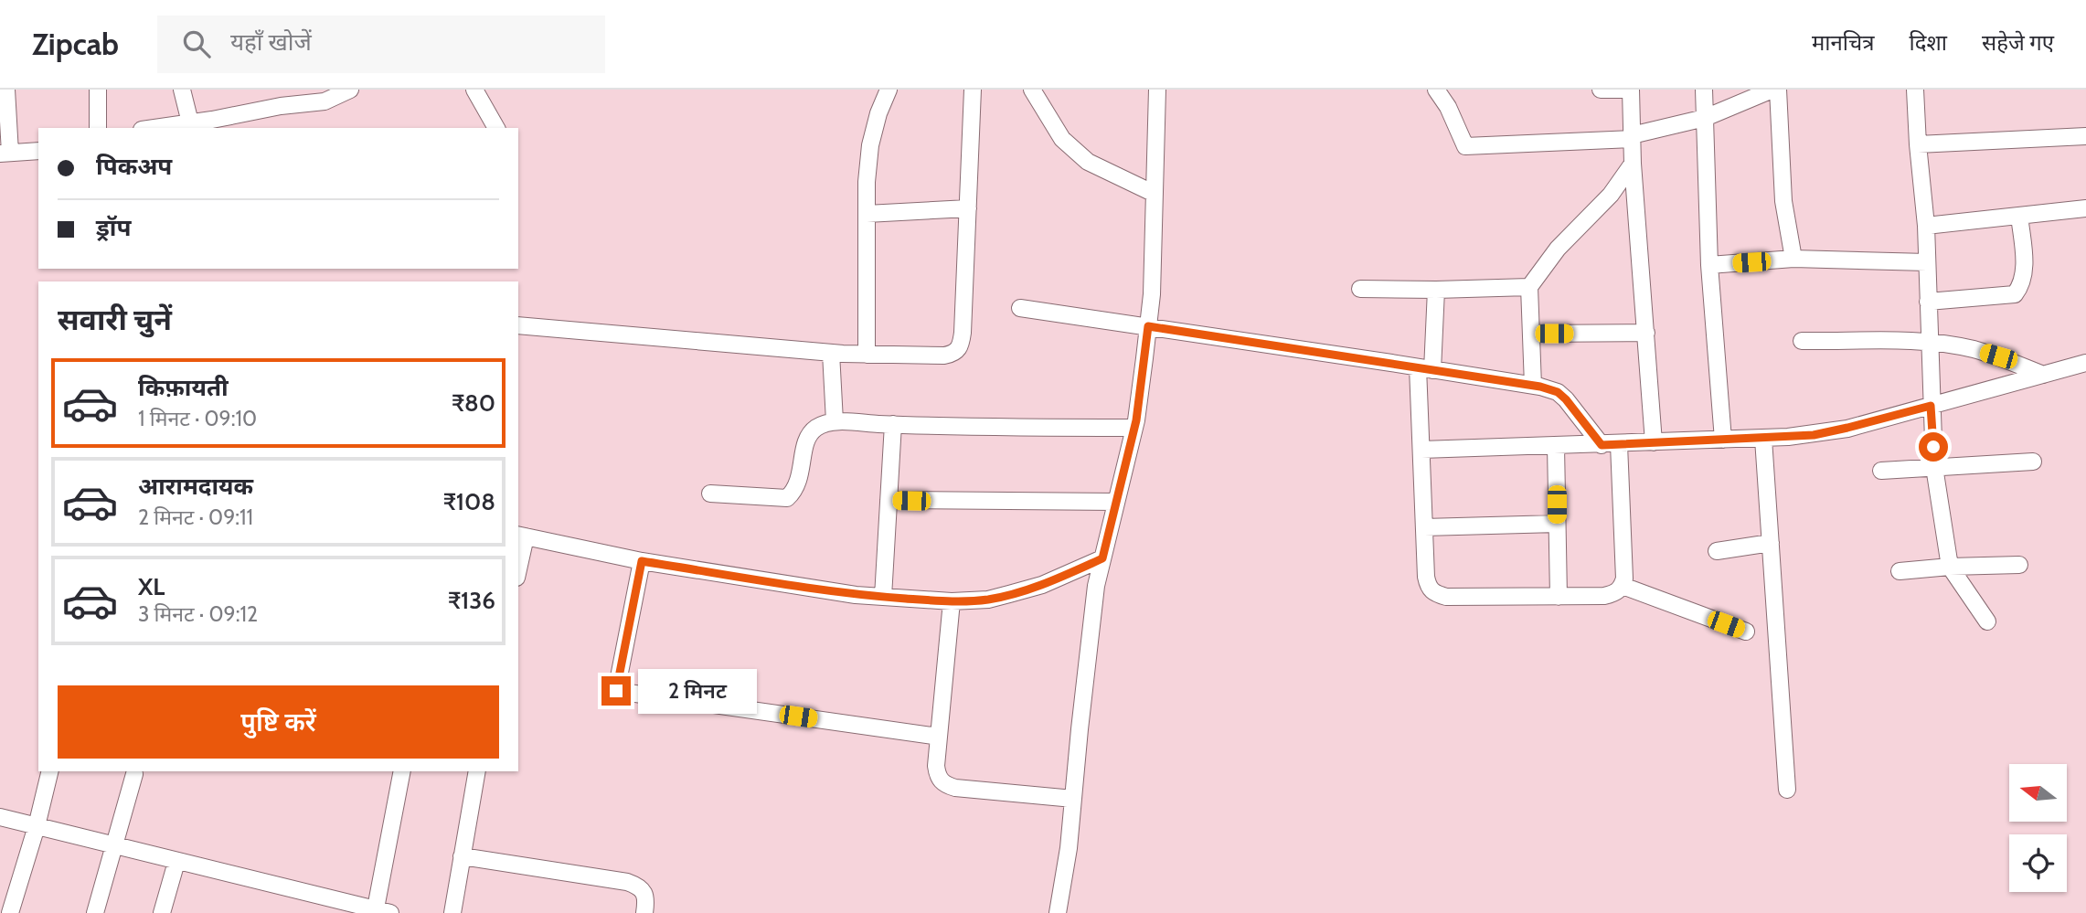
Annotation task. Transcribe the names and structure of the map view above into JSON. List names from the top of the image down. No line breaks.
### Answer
{"north":"left","page":{"header":"Zipcab","search":"यहाँ खोजें","nav":["मानचित्र","दिशा","सहेजे गए"],"banner":["पिकअप","ड्रॉप"],"heading":"सवारी चुनें","list":[{"name":"किफ़ायती","note":"1 मिनट · 09:10","value":"₹80"},{"name":"आरामदायक","note":"2 मिनट · 09:11","value":"₹108"},{"name":"XL","note":"3 मिनट · 09:12","value":"₹136"}],"bubble":"2 मिनट","buttons":"पुष्टि करें"}}
